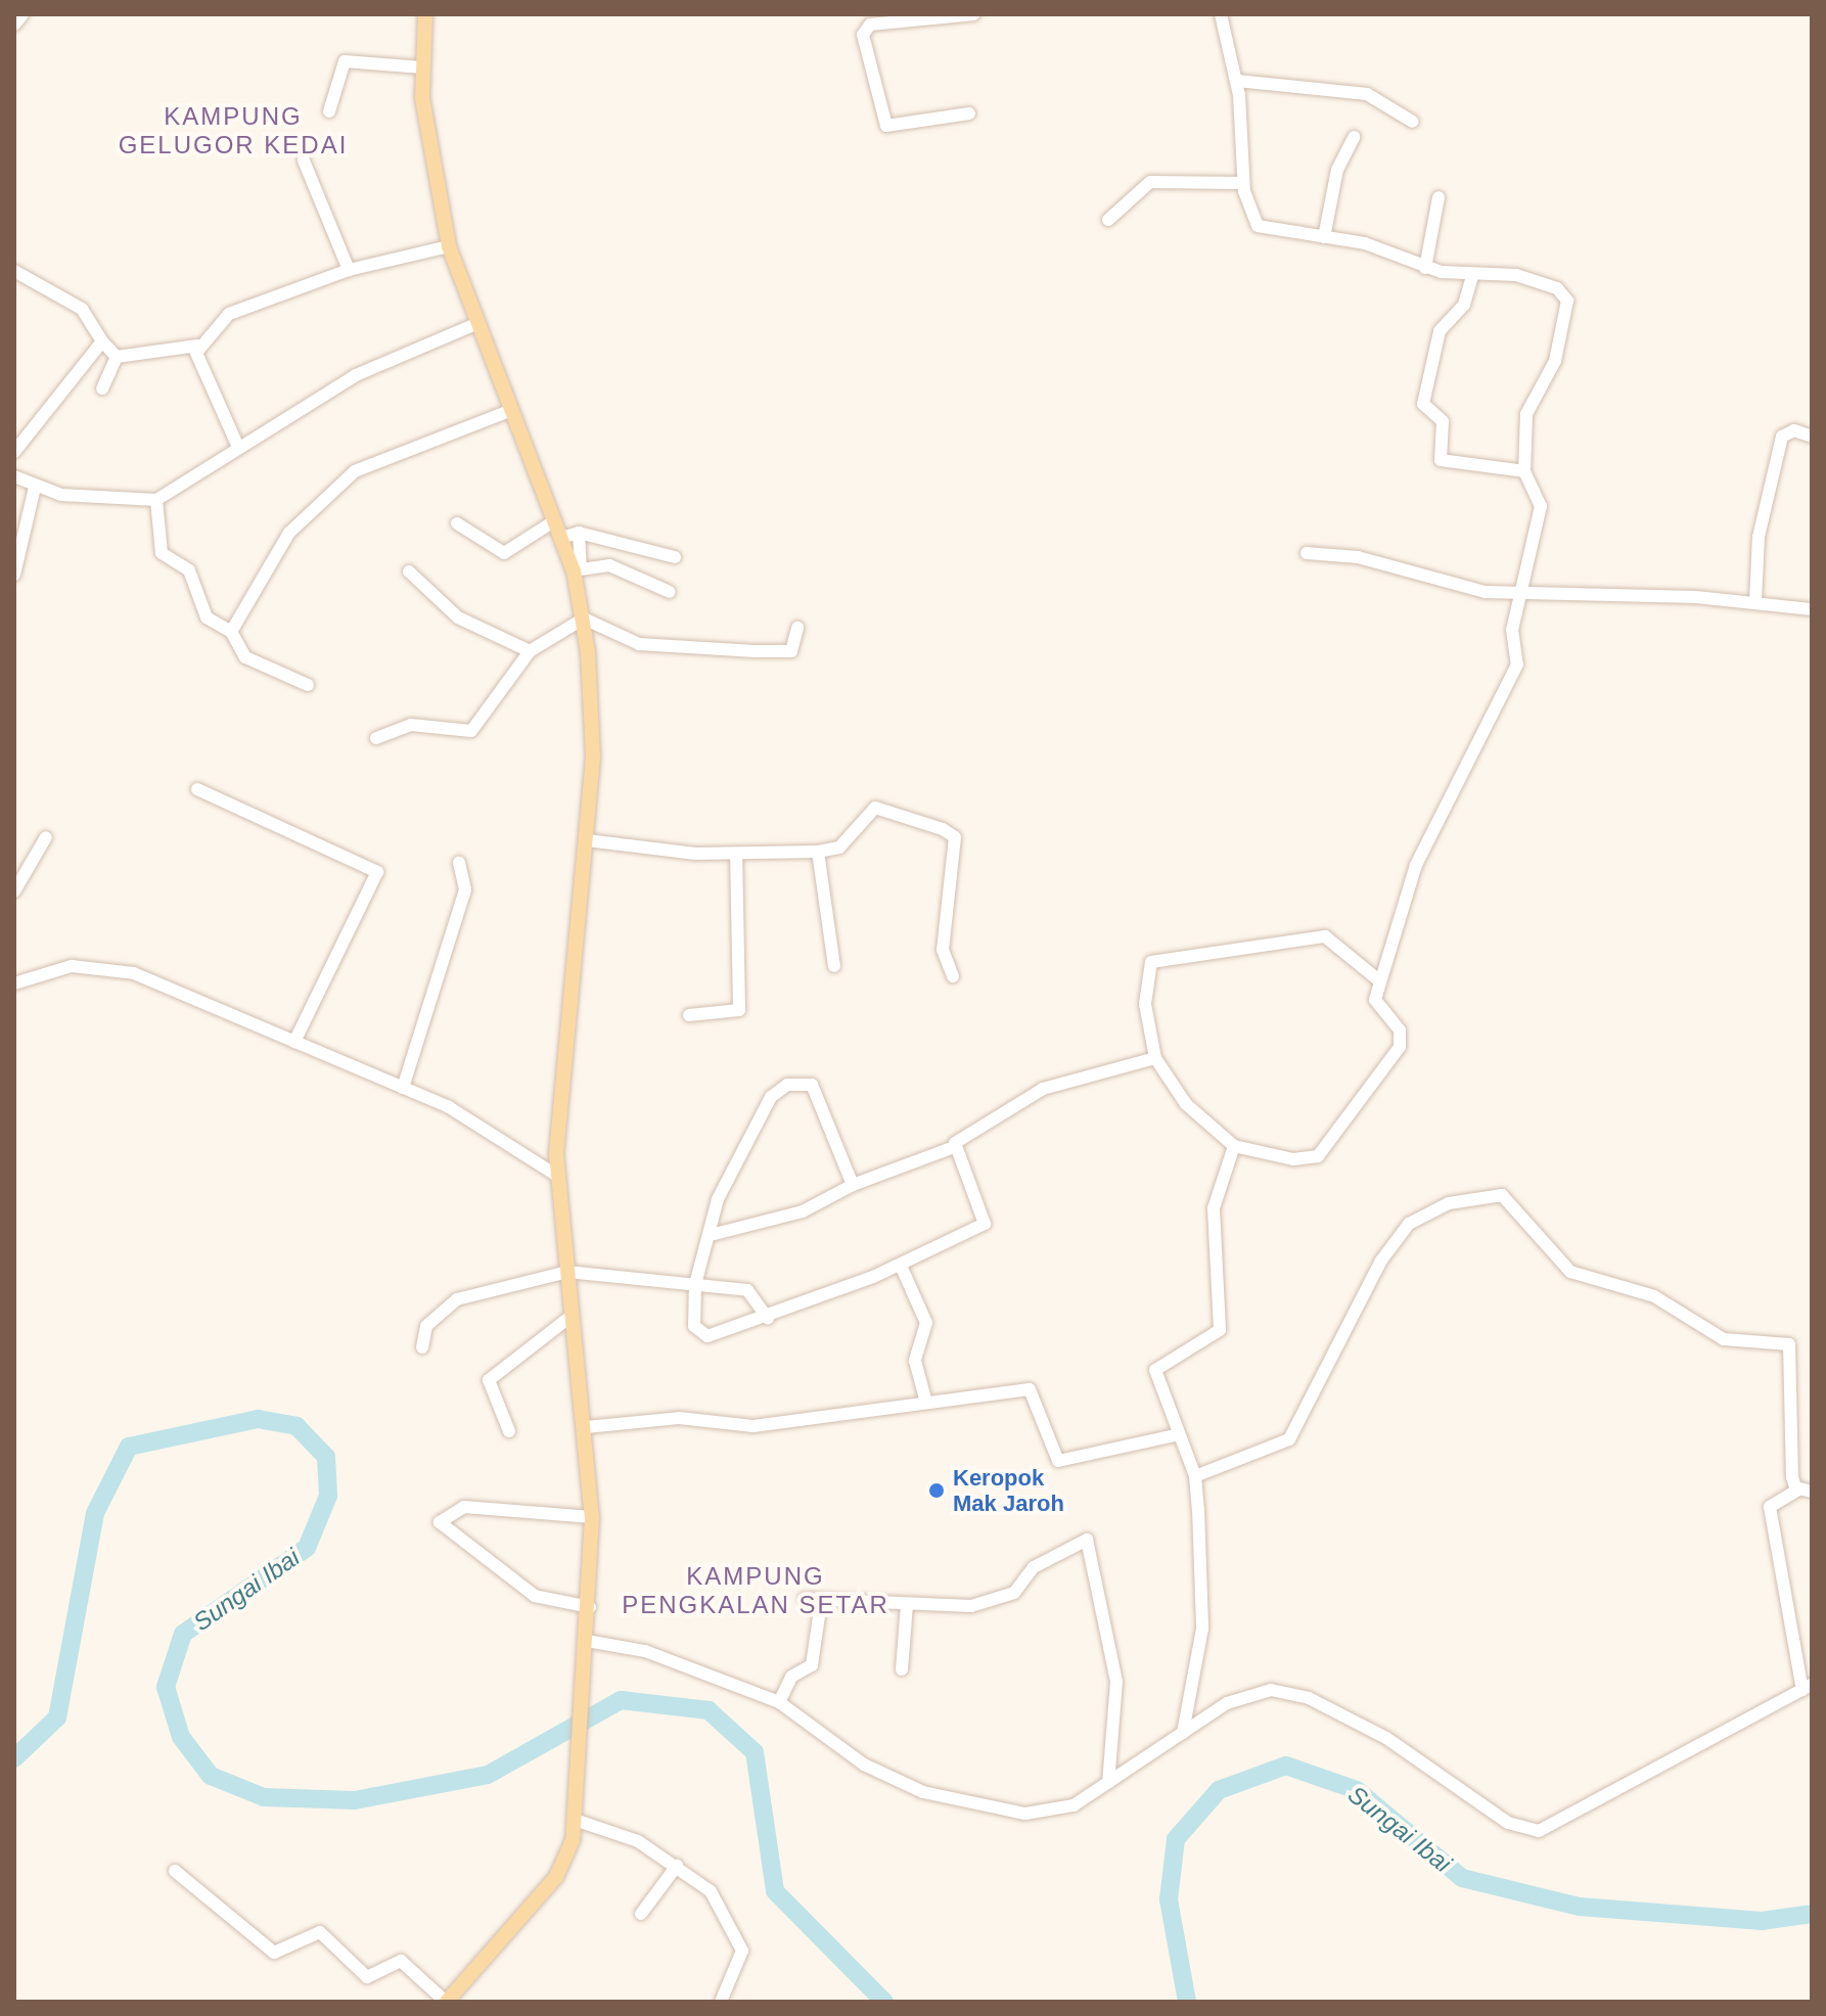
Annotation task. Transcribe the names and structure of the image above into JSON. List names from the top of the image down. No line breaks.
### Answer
{"districts":["KAMPUNG GELUGOR KEDAI","KAMPUNG PENGKALAN SETAR"],"water":["Sungai Ibai"],"places":["Keropok Mak Jaroh"]}
